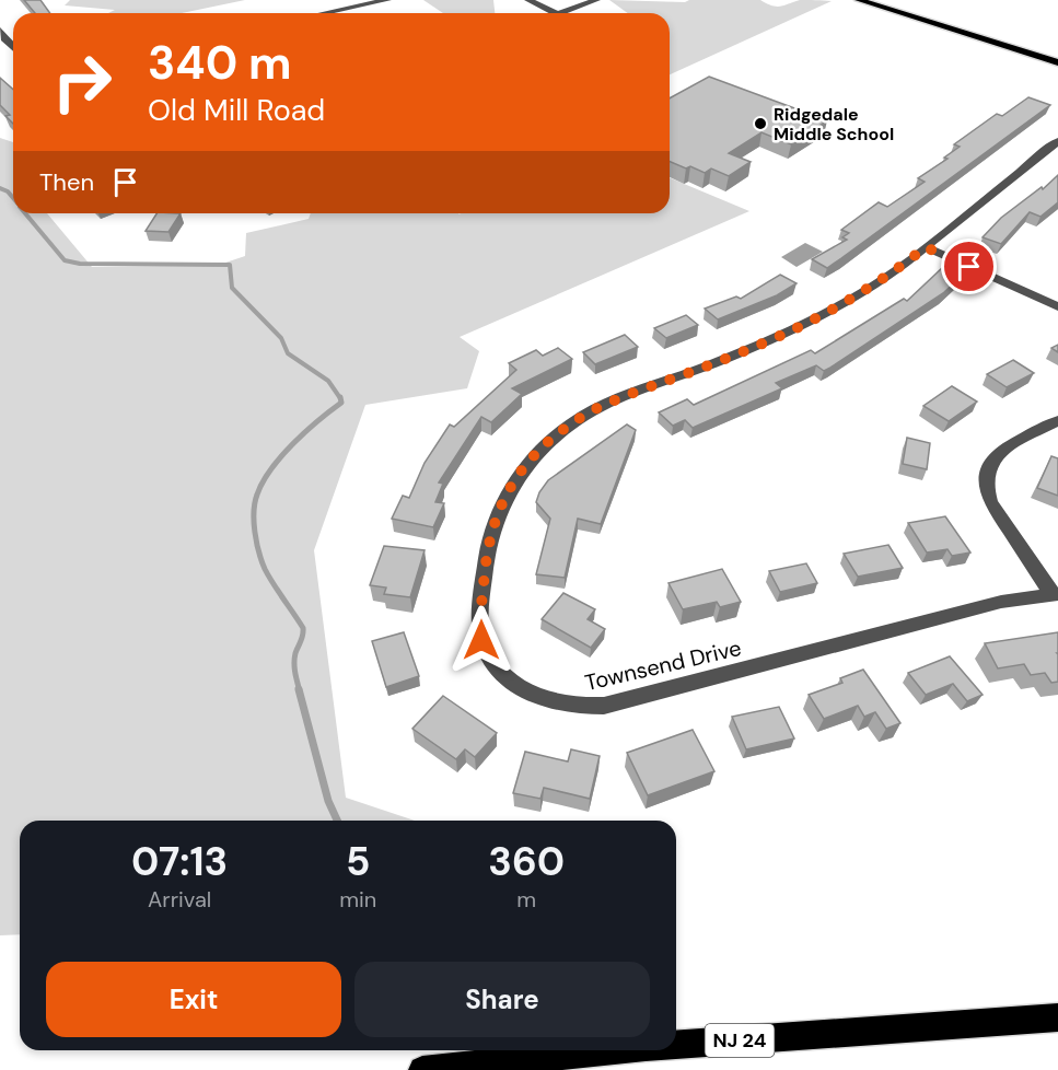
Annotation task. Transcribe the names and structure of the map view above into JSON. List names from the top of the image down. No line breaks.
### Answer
{"streets":{"highway":["NJ 24"],"street":["Townsend Drive"]},"places":["Ridgedale Middle School"],"page":{"turn":["340 m","Old Mill Road"],"then":"Then","eta":["07:13","Arrival","5","min","360","m"],"buttons":["Exit","Share"]}}
